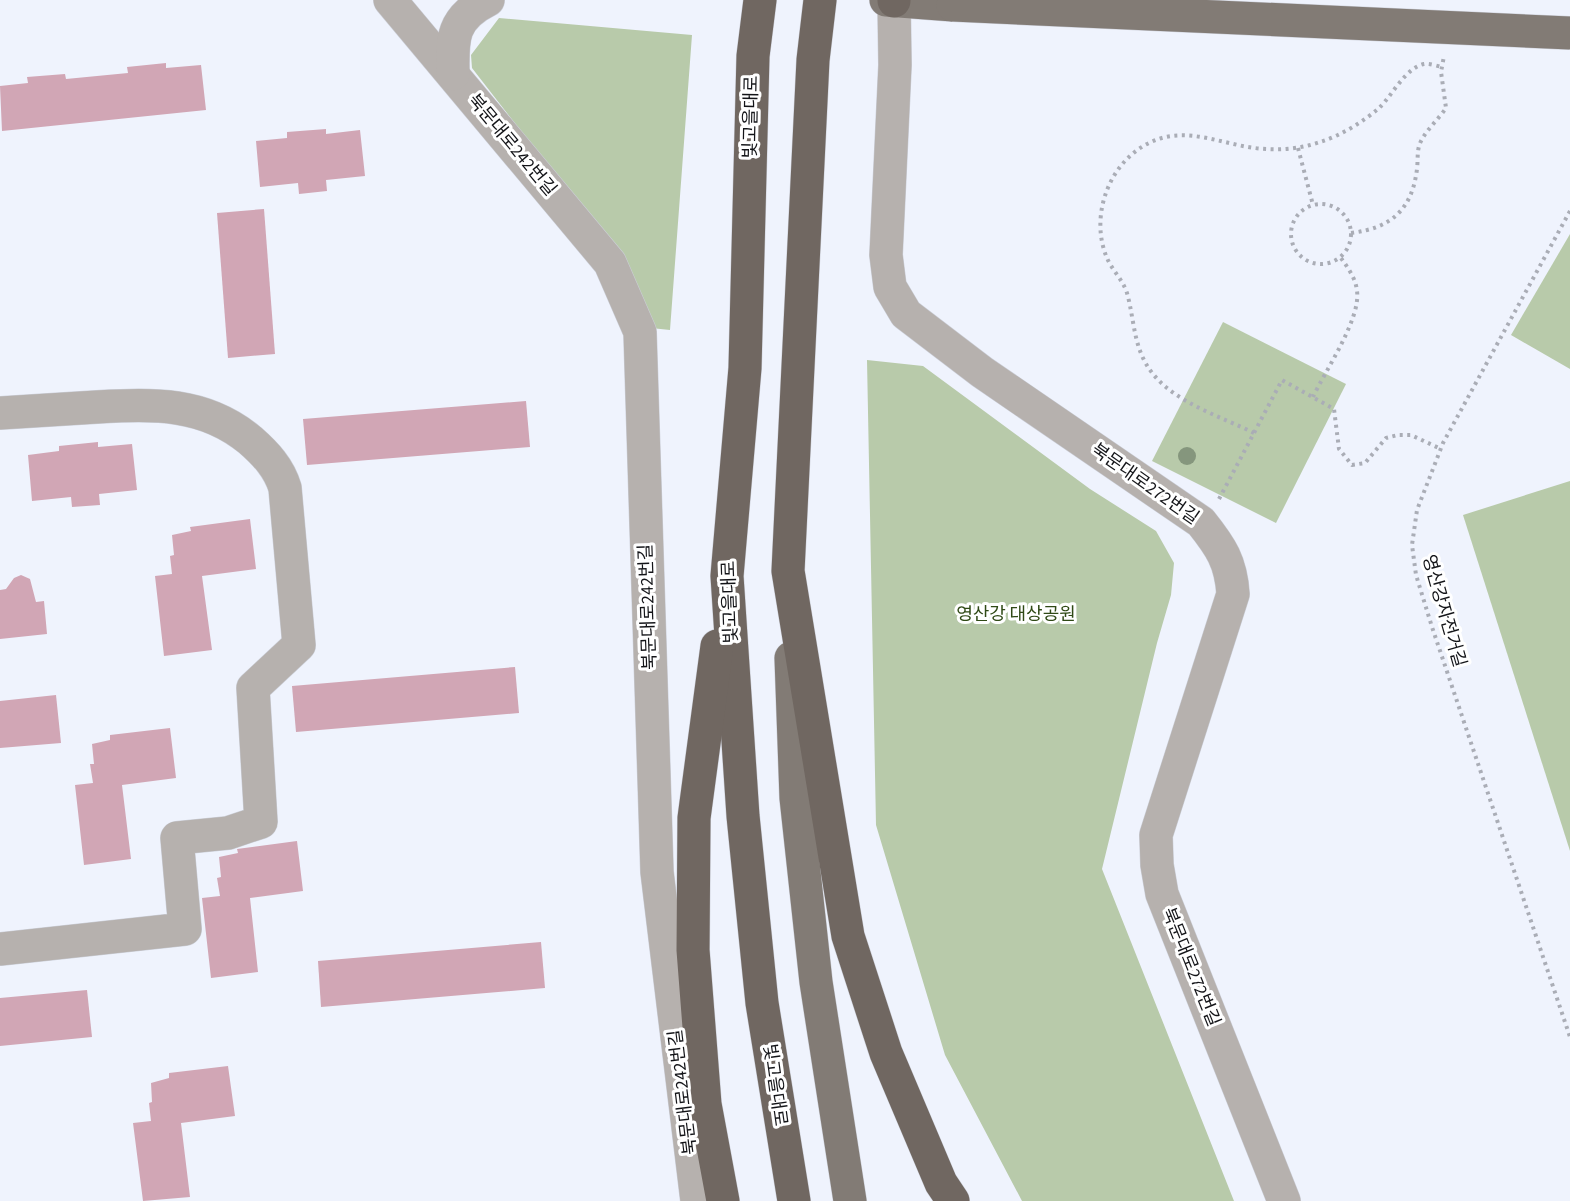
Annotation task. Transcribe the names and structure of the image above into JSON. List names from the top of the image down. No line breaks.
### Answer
{"streets":{"highway":["빛고을대로"],"street":["북문대로242번길","북문대로272번길"],"path":["영산강자전거길"]},"parks":["영산강 대상공원"]}
